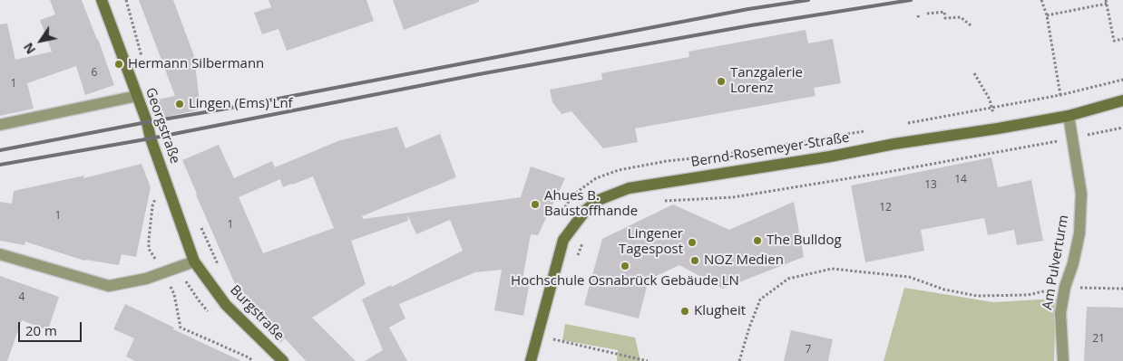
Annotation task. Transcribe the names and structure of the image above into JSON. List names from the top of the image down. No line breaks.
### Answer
{"streets":{"street":["Georgstraße","Bernd-Rosemeyer-Straße","Am Pulverturm","Burgstraße"]},"crossings":[["Georgstraße","Burgstraße"],["Bernd-Rosemeyer-Straße","Am Pulverturm"]],"places":["Hermann Silbermann","Tanzgalerie Lorenz","Lingen (Ems) Lnf","Ahues B. Baustoffhande","The Bulldog","Lingener Tagespost","NOZ Medien","Hochschule Osnabrück Gebäude LN","Klugheit"],"house_numbers":["6","1","14","13","12","1","1","4","21","7"],"scale_bar":"20 m","north":"bottom left"}
